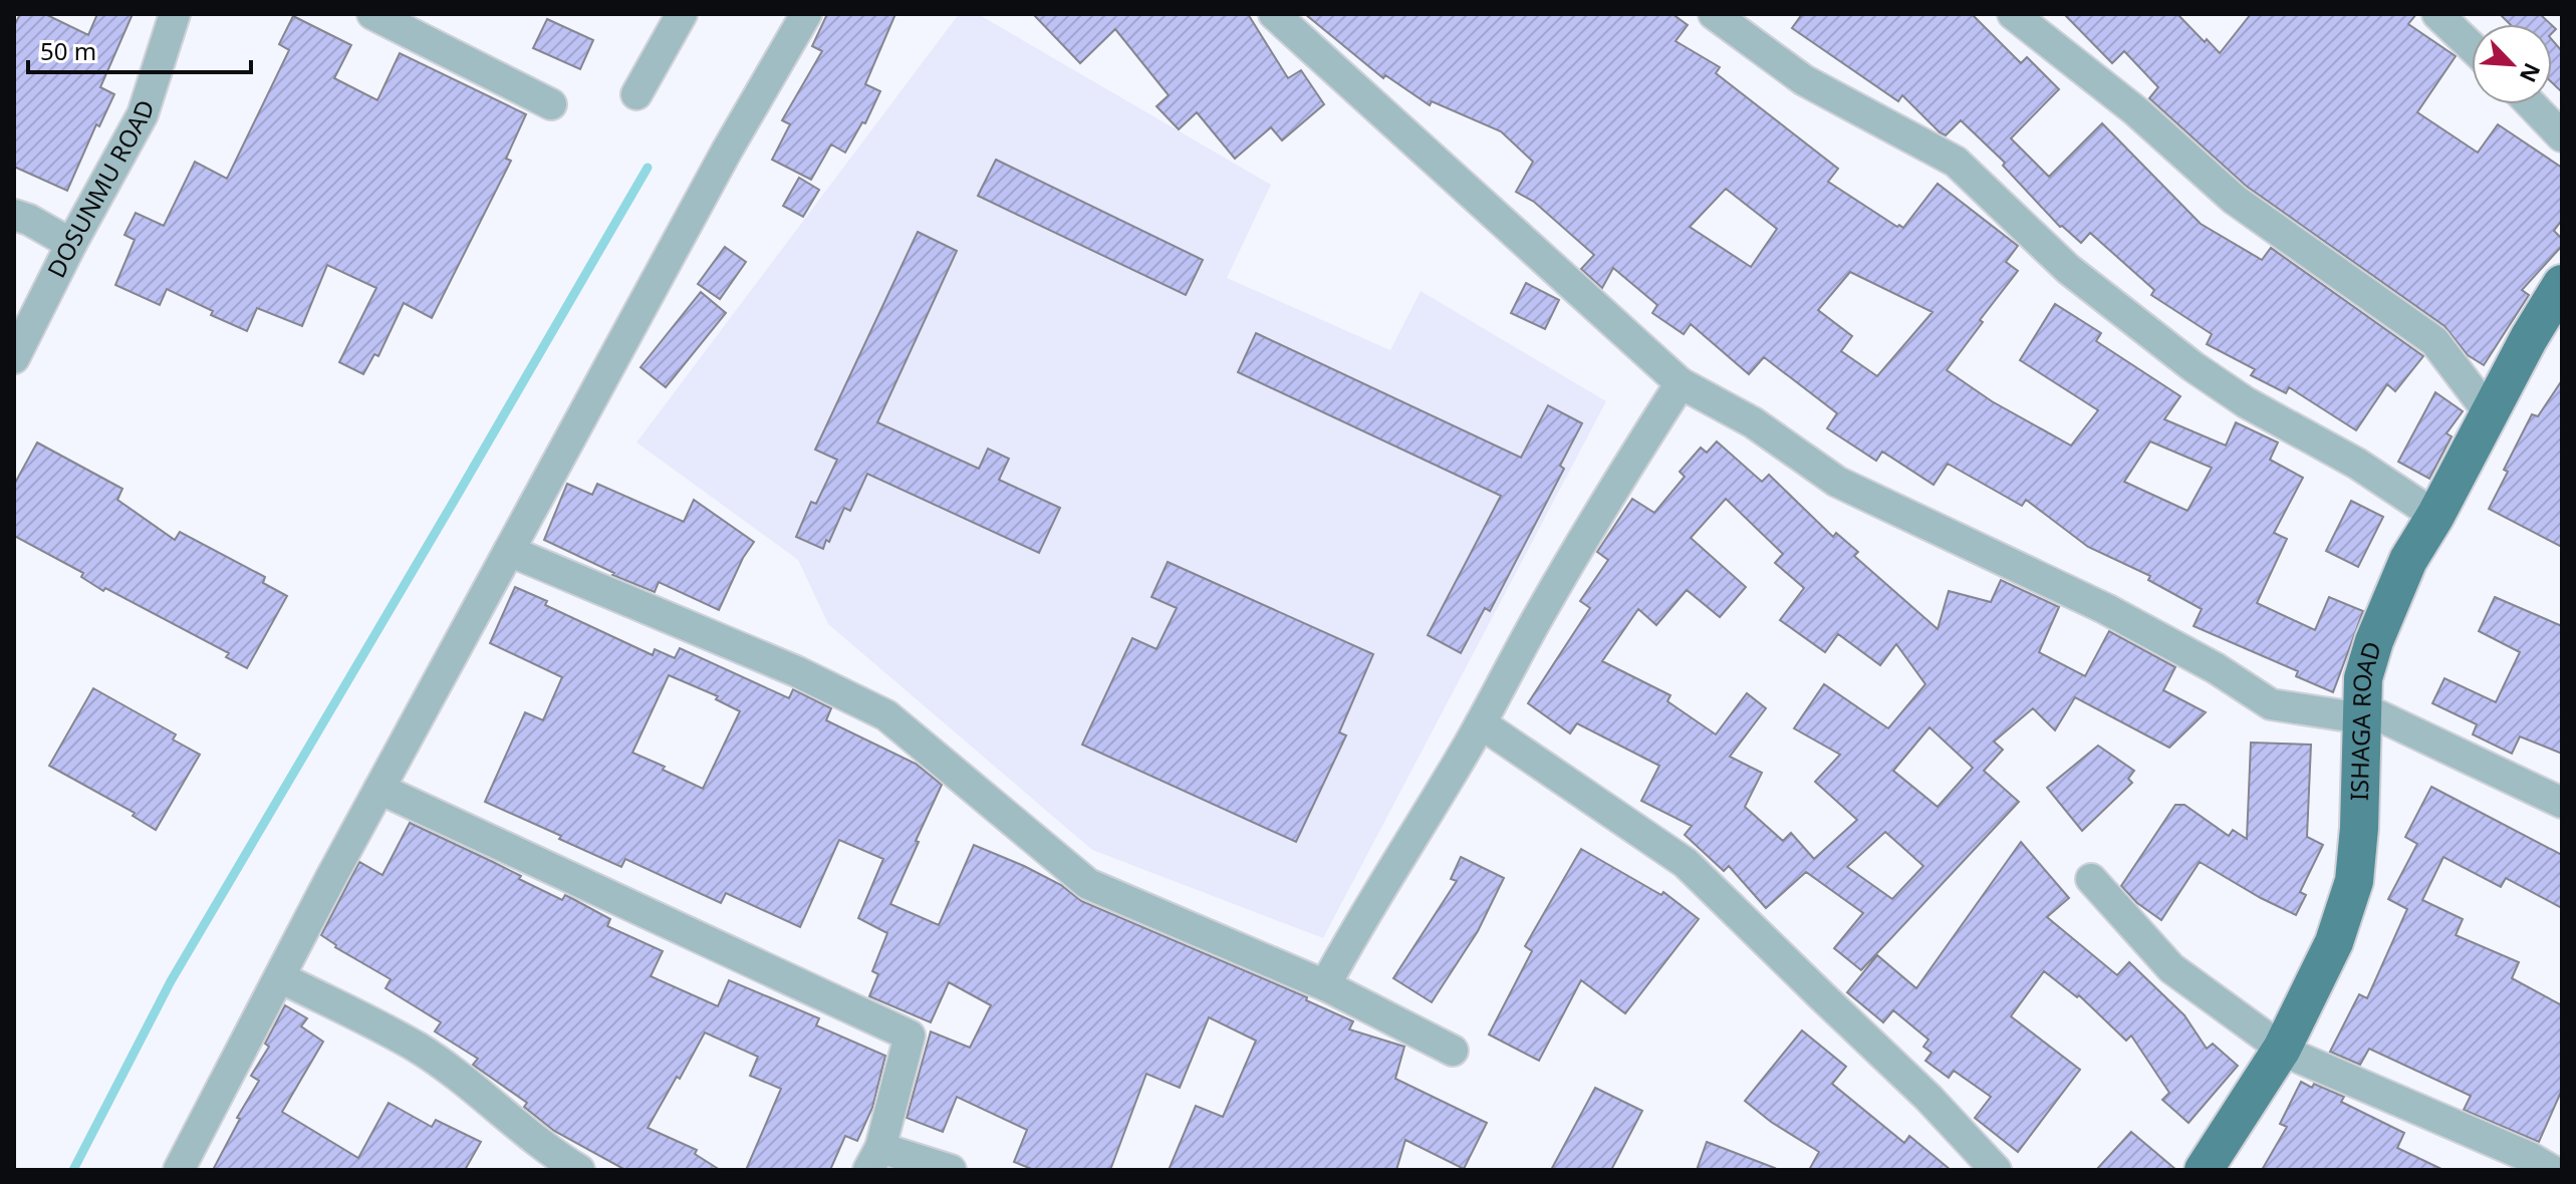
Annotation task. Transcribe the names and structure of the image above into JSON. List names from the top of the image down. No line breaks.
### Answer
{"streets":{"main road":["ISHAGA ROAD"],"street":["DOSUNMU ROAD"]},"scale_bar":"50 m","north":"bottom right"}
